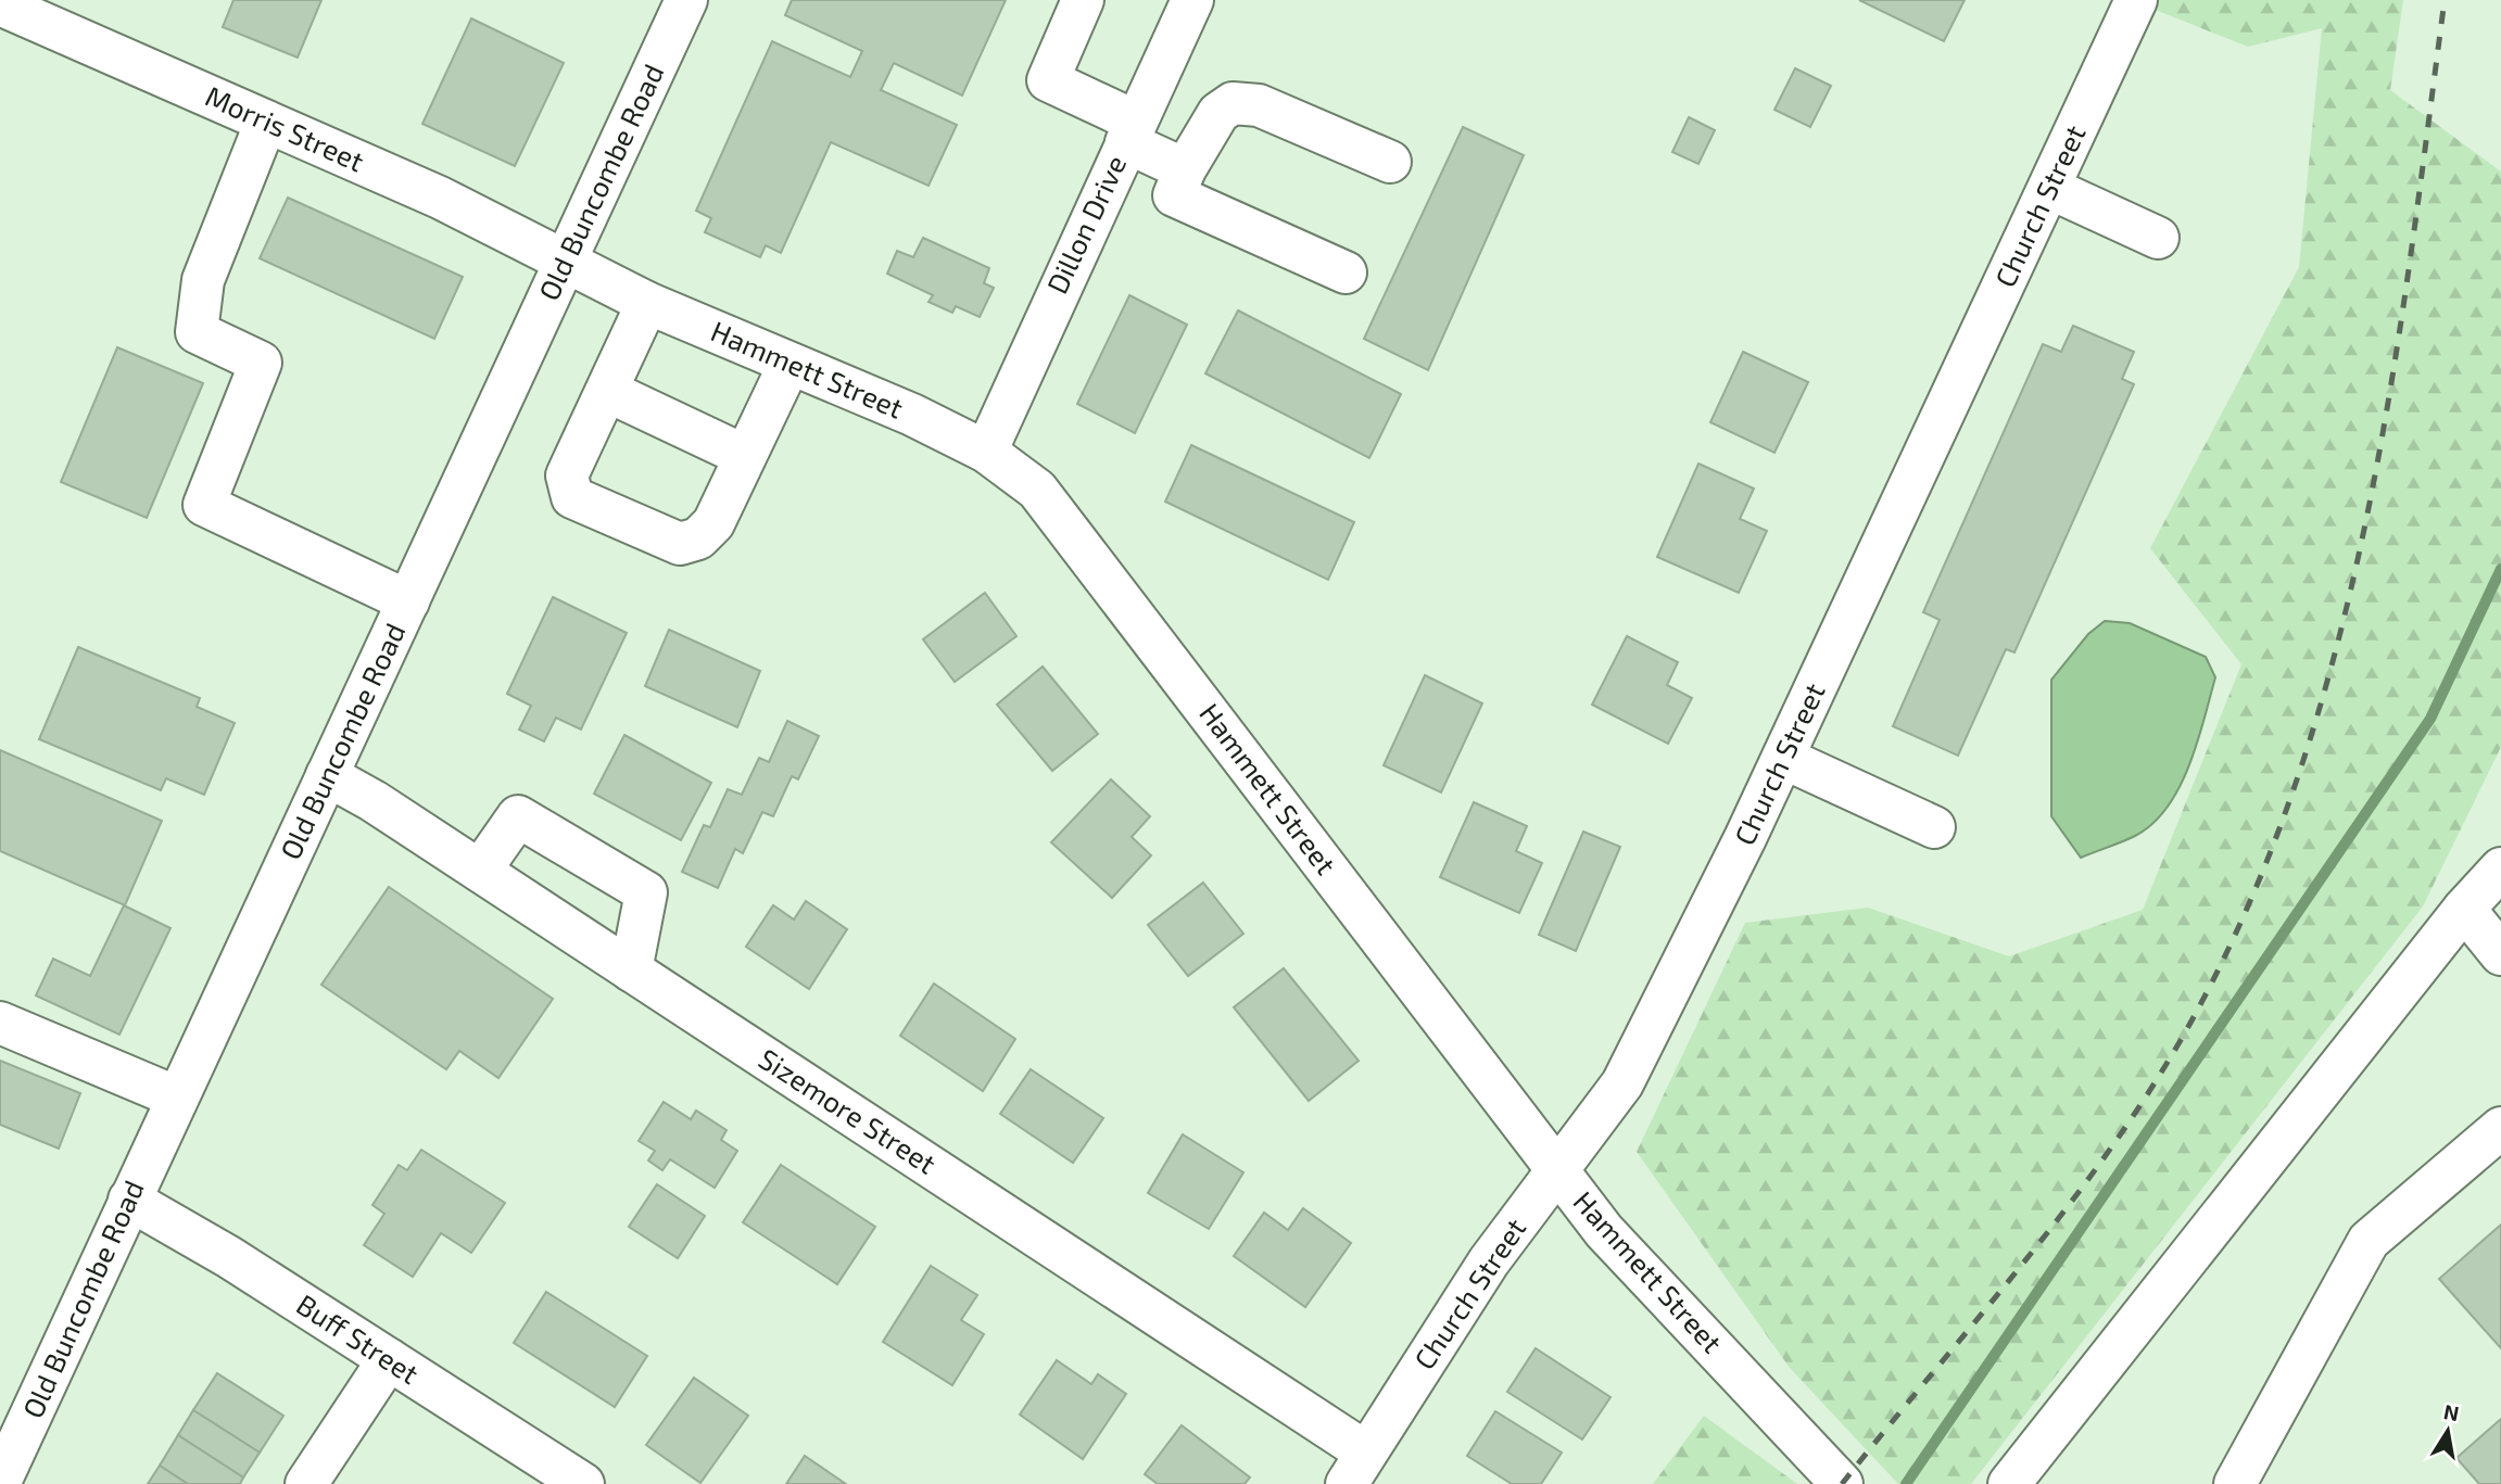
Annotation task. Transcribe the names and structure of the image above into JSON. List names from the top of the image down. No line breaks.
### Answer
{"streets":{"street":["Morris Street","Old Buncombe Road","Church Street","Dillon Drive","Hammett Street","Sizemore Street","Buff Street"]},"crossings":[["Morris Street","Old Buncombe Road"],["Morris Street","Hammett Street"],["Old Buncombe Road","Hammett Street"],["Old Buncombe Road","Sizemore Street"],["Old Buncombe Road","Buff Street"],["Church Street","Hammett Street"],["Church Street","Sizemore Street"],["Dillon Drive","Hammett Street"]],"north":"top"}
